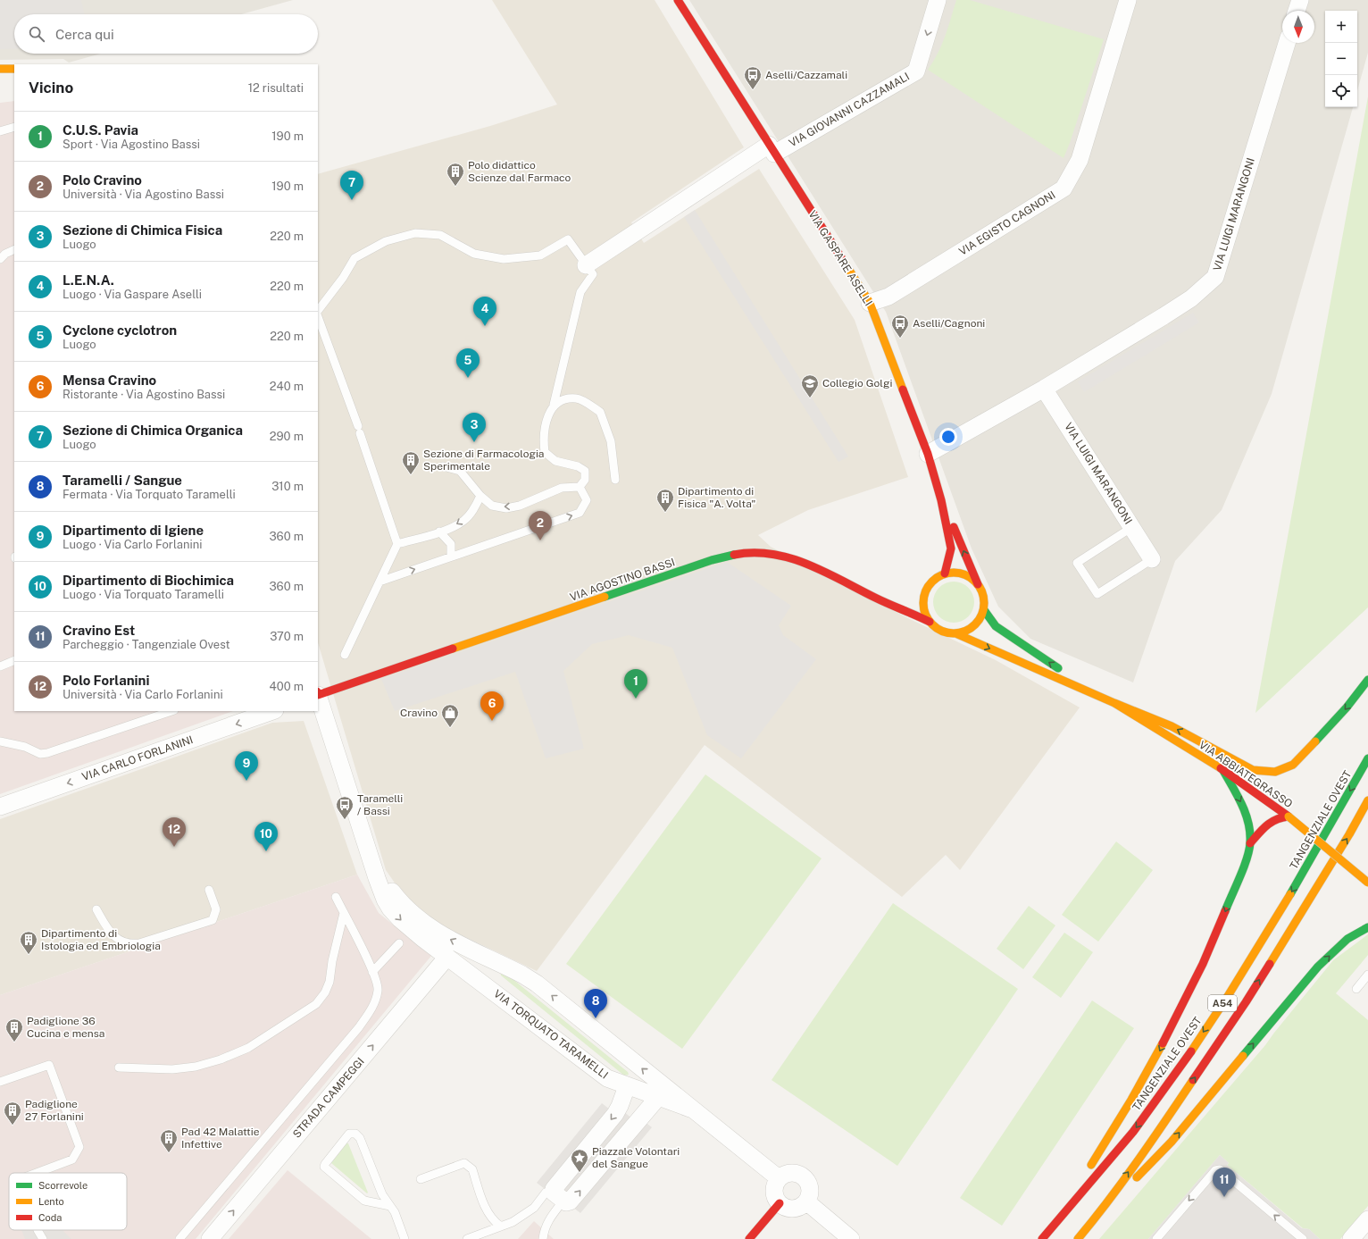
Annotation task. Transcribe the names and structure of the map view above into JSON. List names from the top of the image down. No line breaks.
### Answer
{"streets":{"main road":["VIA GASPARE ASELLI","VIA AGOSTINO BASSI","VIA ABBIATEGRASSO","TANGENZIALE OVEST","A54"],"street":["VIA GIOVANNI CAZZAMALI","VIA LUIGI MARANGONI","VIA EGISTO CAGNONI","VIA CARLO FORLANINI","VIA TORQUATO TARAMELLI","STRADA CAMPEGGI"]},"crossings":[["VIA GIOVANNI CAZZAMALI","VIA GASPARE ASELLI"],["VIA LUIGI MARANGONI","VIA GASPARE ASELLI"],["VIA EGISTO CAGNONI","VIA GASPARE ASELLI"],["VIA GASPARE ASELLI","VIA AGOSTINO BASSI"],["VIA GASPARE ASELLI","VIA ABBIATEGRASSO"],["VIA AGOSTINO BASSI","VIA ABBIATEGRASSO"],["VIA AGOSTINO BASSI","VIA TORQUATO TARAMELLI"],["VIA TORQUATO TARAMELLI","STRADA CAMPEGGI"]],"one_way":["VIA GIOVANNI CAZZAMALI","VIA CARLO FORLANINI","STRADA CAMPEGGI"],"places":{"bus stop":["Aselli/Cazzamali","Aselli/Cagnoni","Taramelli / Bassi"],"building":["Polo didattico Scienze dal Farmaco","Sezione di Farmacologia Sperimentale","Dipartimento di Fisica \"A. Volta\"","Dipartimento di Istologia ed Embriologia","Padiglione 36 Cucina e mensa","Padiglione 27 Forlanini","Pad 42 Malattie Infettive"],"school or university":["Collegio Golgi"],"shop":["Cravino"],"place":["Piazzale Volontari del Sangue"]},"legend":["Scorrevole","Lento","Coda"],"north":"bottom","page":{"map_buttons":["+","−"],"search":"Cerca qui","heading":["Vicino","12 risultati"],"list":[{"mark":"1","name":"C.U.S. Pavia","note":"Sport · Via Agostino Bassi","value":"190 m"},{"mark":"2","name":"Polo Cravino","note":"Università · Via Agostino Bassi","value":"190 m"},{"mark":"3","name":"Sezione di Chimica Fisica","note":"Luogo","value":"220 m"},{"mark":"4","name":"L.E.N.A.","note":"Luogo · Via Gaspare Aselli","value":"220 m"},{"mark":"5","name":"Cyclone cyclotron","note":"Luogo","value":"220 m"},{"mark":"6","name":"Mensa Cravino","note":"Ristorante · Via Agostino Bassi","value":"240 m"},{"mark":"7","name":"Sezione di Chimica Organica","note":"Luogo","value":"290 m"},{"mark":"8","name":"Taramelli / Sangue","note":"Fermata · Via Torquato Taramelli","value":"310 m"},{"mark":"9","name":"Dipartimento di Igiene","note":"Luogo · Via Carlo Forlanini","value":"360 m"},{"mark":"10","name":"Dipartimento di Biochimica","note":"Luogo · Via Torquato Taramelli","value":"360 m"},{"mark":"11","name":"Cravino Est","note":"Parcheggio · Tangenziale Ovest","value":"370 m"},{"mark":"12","name":"Polo Forlanini","note":"Università · Via Carlo Forlanini","value":"400 m"}],"pins":["7","4","5","3","2","1","6","9","12","10","8","11"]}}
